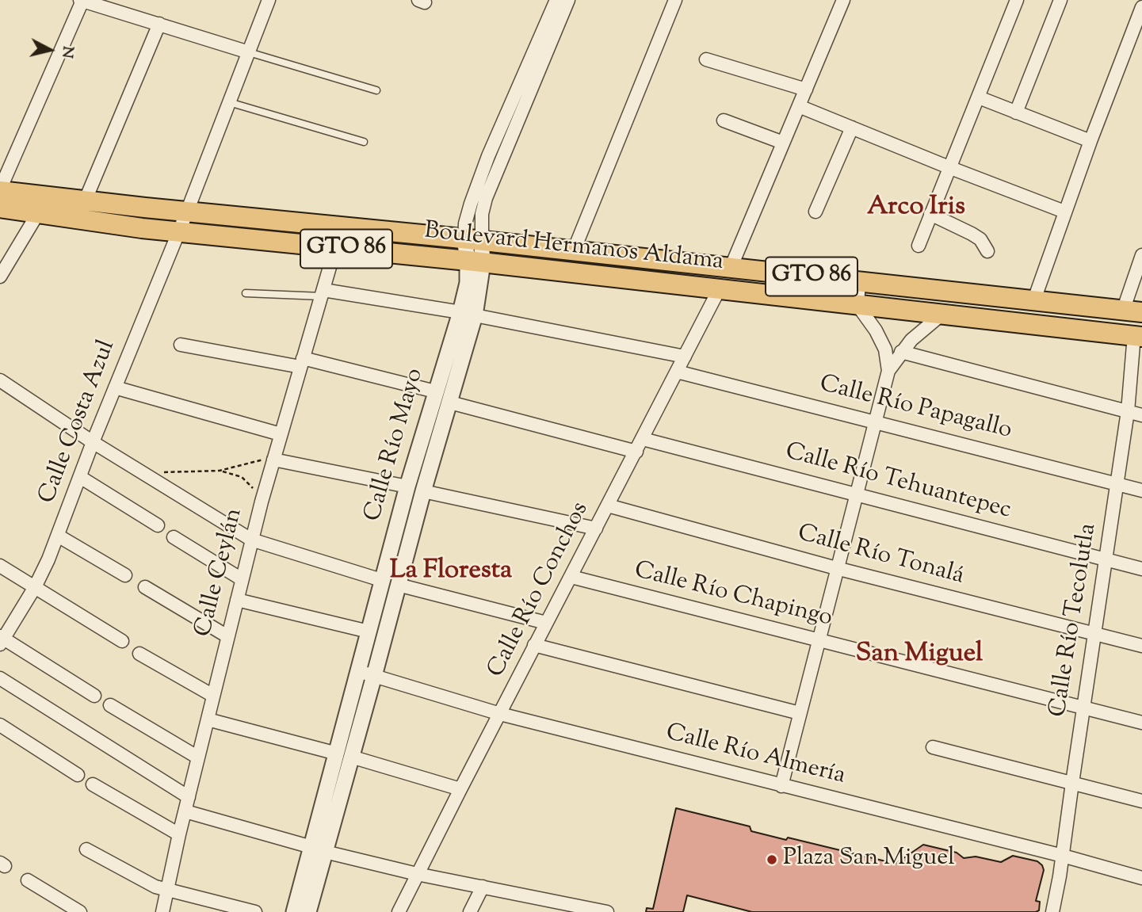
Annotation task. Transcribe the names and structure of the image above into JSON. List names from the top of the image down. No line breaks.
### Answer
{"streets":{"main road":["Boulevard Hermanos Aldama","GTO 86"],"street":["Calle Río Papagallo","Calle Costa Azul","Calle Río Mayo","Calle Río Tehuantepec","Calle Río Tonalá","Calle Ceylán","Calle Río Conchos","Calle Río Chapingo","Calle Río Tecolutla","Calle Río Almería"]},"crossings":[["Boulevard Hermanos Aldama","Calle Costa Azul"],["Boulevard Hermanos Aldama","Calle Río Mayo"],["Boulevard Hermanos Aldama","Calle Ceylán"],["Boulevard Hermanos Aldama","Calle Río Conchos"],["Boulevard Hermanos Aldama","Calle Río Tecolutla"],["Calle Río Papagallo","Calle Río Conchos"],["Calle Río Papagallo","Calle Río Tecolutla"],["Calle Río Mayo","Calle Río Almería"],["Calle Río Tehuantepec","Calle Río Conchos"],["Calle Río Tehuantepec","Calle Río Tecolutla"],["Calle Río Tonalá","Calle Río Conchos"],["Calle Río Tonalá","Calle Río Tecolutla"],["Calle Río Conchos","Calle Río Chapingo"],["Calle Río Conchos","Calle Río Almería"],["Calle Río Chapingo","Calle Río Tecolutla"],["Calle Río Tecolutla","Calle Río Almería"]],"districts":["Arco Iris","La Floresta","San Miguel"],"places":["Plaza San Miguel"],"north":"right"}
